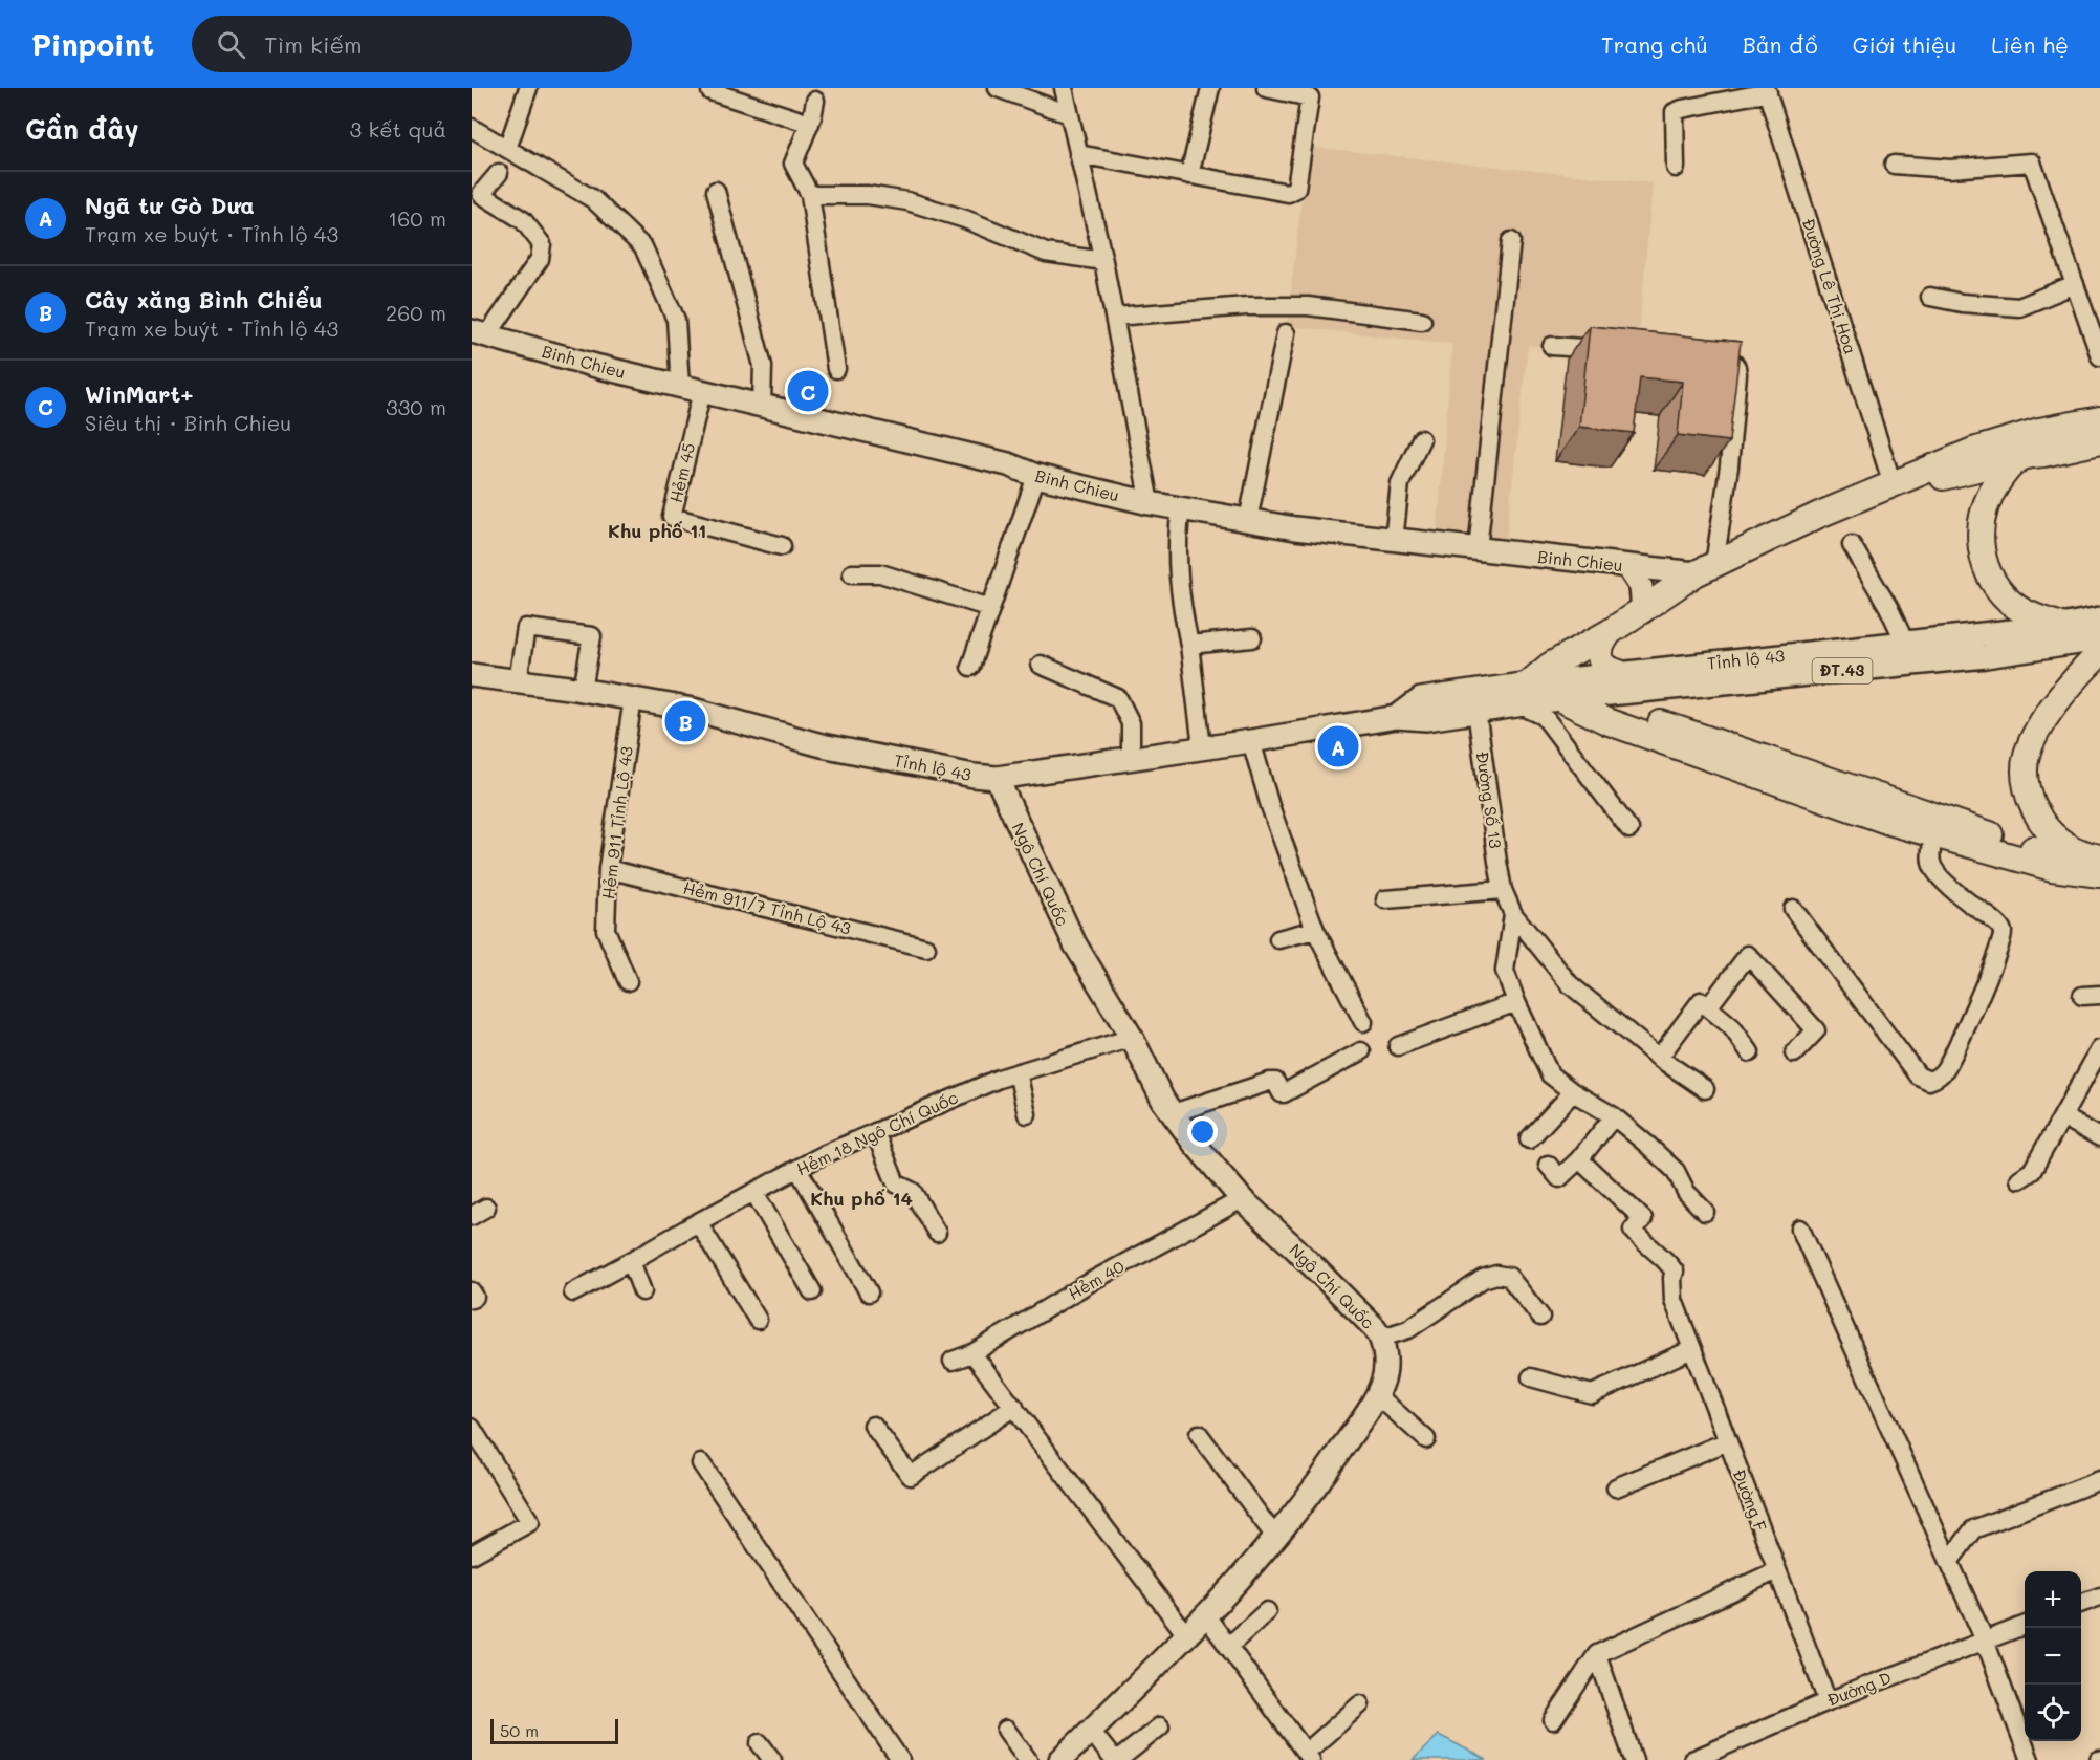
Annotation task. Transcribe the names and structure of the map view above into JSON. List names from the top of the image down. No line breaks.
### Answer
{"streets":{"highway":["ĐT.43"],"main road":["Binh Chieu","Tỉnh lộ 43","Ngô Chí Quốc"],"street":["Đường Lê Thị Hoa","Hẻm 45","Đường Số 13","Hẻm 911 Tỉnh Lộ 43","Hẻm 911/7 Tỉnh Lộ 43","Hẻm 18 Ngô Chí Quốc","Hẻm 40","Đường F","Đường D"]},"crossings":[["Đường Lê Thị Hoa","ĐT.43"],["Binh Chieu","Hẻm 45"],["Binh Chieu","ĐT.43"],["Tỉnh lộ 43","ĐT.43"],["Tỉnh lộ 43","Đường Số 13"],["Tỉnh lộ 43","Hẻm 911 Tỉnh Lộ 43"],["Tỉnh lộ 43","Ngô Chí Quốc"],["Hẻm 911 Tỉnh Lộ 43","Hẻm 911/7 Tỉnh Lộ 43"],["Ngô Chí Quốc","Hẻm 18 Ngô Chí Quốc"],["Ngô Chí Quốc","Hẻm 40"],["Đường F","Đường D"]],"districts":["Khu phố 11","Khu phố 14"],"scale_bar":"50 m","page":{"header":"Pinpoint","search":"Tìm kiếm","nav":["Trang chủ","Bản đồ","Giới thiệu","Liên hệ"],"heading":["Gần đây","3 kết quả"],"list":[{"mark":"A","name":"Ngã tư Gò Dưa","note":"Trạm xe buýt · Tỉnh lộ 43","value":"160 m"},{"mark":"B","name":"Cây xăng Bình Chiểu","note":"Trạm xe buýt · Tỉnh lộ 43","value":"260 m"},{"mark":"C","name":"WinMart+","note":"Siêu thị · Binh Chieu","value":"330 m"}],"pins":["C","B","A"],"map_buttons":["+","−"],"scale":"50 m"}}
